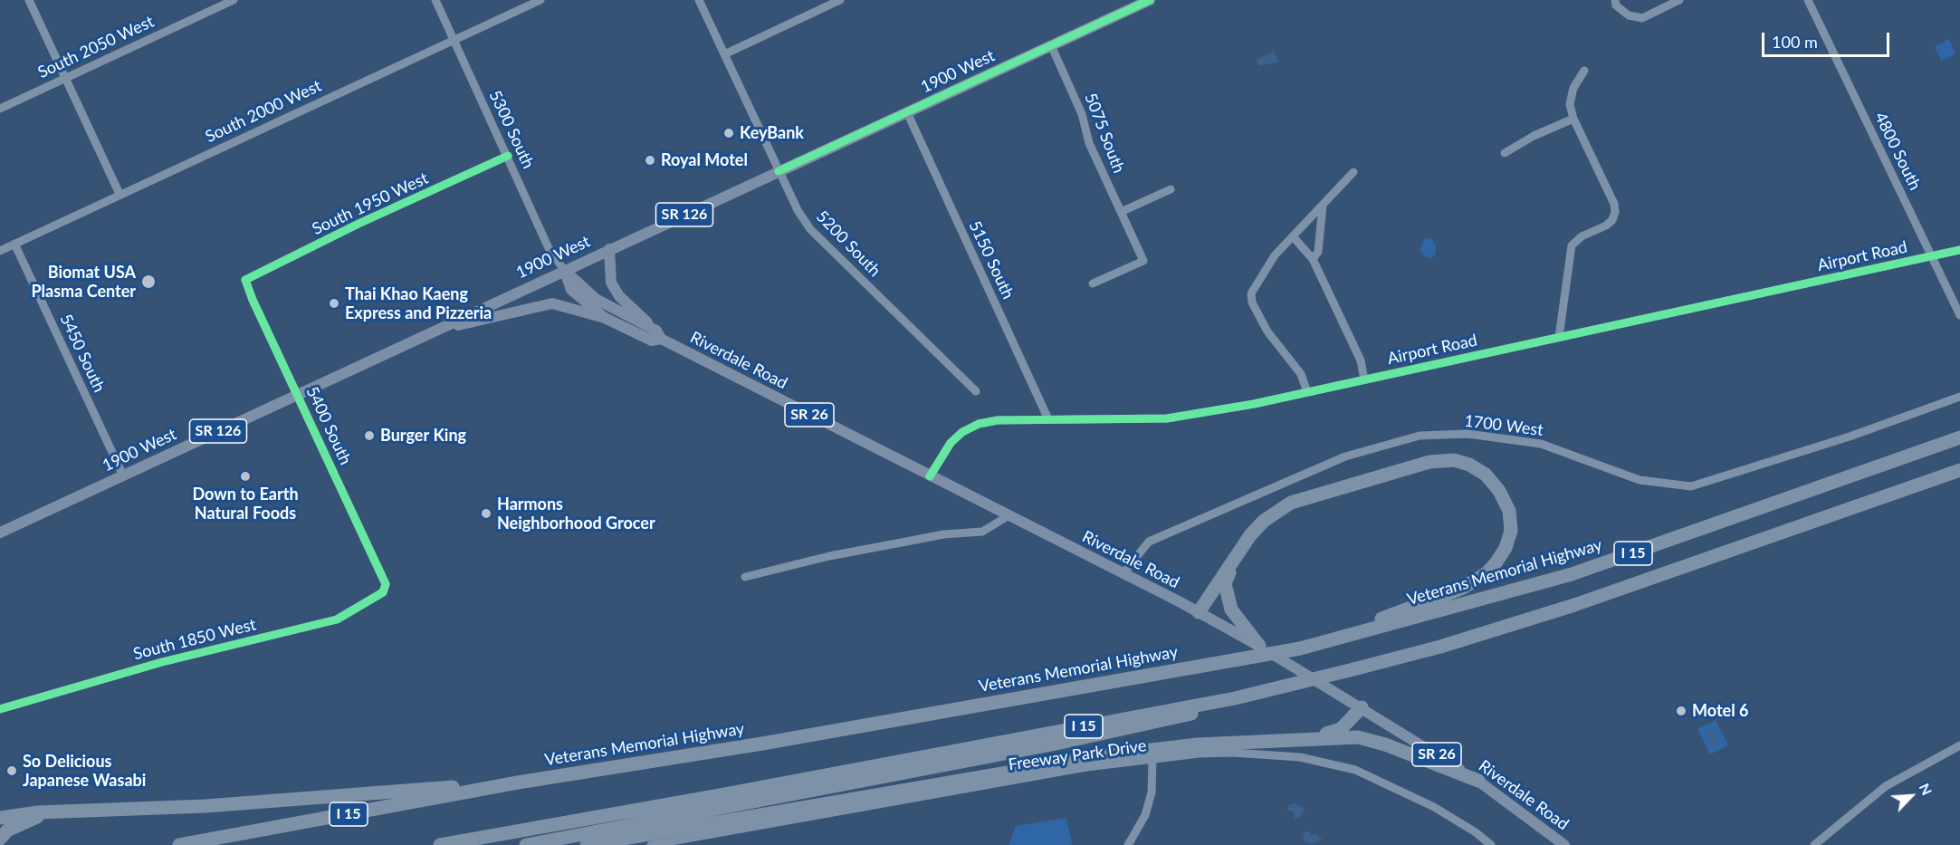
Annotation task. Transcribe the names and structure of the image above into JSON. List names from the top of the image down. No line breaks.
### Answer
{"streets":{"highway":["I 15","Veterans Memorial Highway"],"main road":["1900 West","SR 126","Riverdale Road","SR 26"],"street":["South 2050 West","South 2000 West","5300 South","5075 South","4800 South","South 1950 West","5200 South","Airport Road","5150 South","5450 South","5400 South","1700 West","South 1850 West","Freeway Park Drive"]},"crossings":[["1900 West","5300 South"],["1900 West","5075 South"],["1900 West","5200 South"],["1900 West","5150 South"],["1900 West","5450 South"],["1900 West","Riverdale Road"],["1900 West","5400 South"],["South 2000 West","5300 South"],["South 2000 West","5450 South"],["5300 South","South 1950 West"],["5300 South","Riverdale Road"],["4800 South","Airport Road"],["South 1950 West","5400 South"],["Airport Road","5150 South"],["Airport Road","Riverdale Road"],["Riverdale Road","1700 West"],["5400 South","South 1850 West"]],"places":["KeyBank","Royal Motel","Biomat USA Plasma Center","Thai Khao Kaeng Express and Pizzeria","Burger King","Down to Earth Natural Foods","Harmons Neighborhood Grocer","Motel 6","So Delicious Japanese Wasabi"],"scale_bar":"100 m","north":"top right"}
